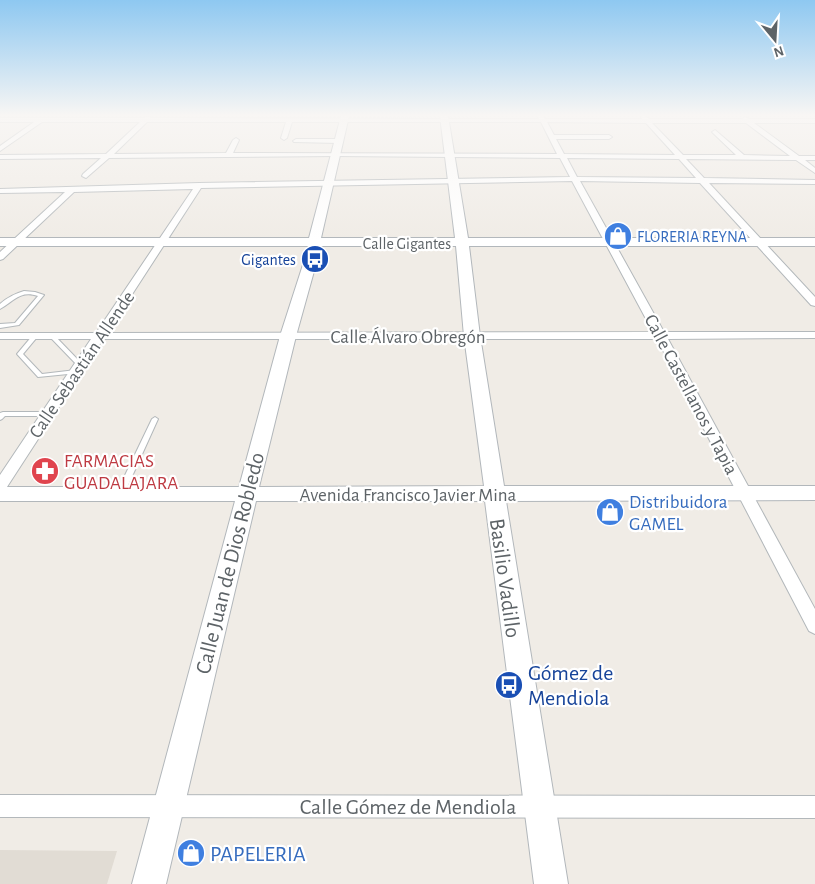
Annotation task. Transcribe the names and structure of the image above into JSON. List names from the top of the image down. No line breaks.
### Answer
{"streets":{"street":["Calle Gigantes","Calle Álvaro Obregón","Calle Sebastián Allende","Calle Castellanos y Tapia","Avenida Francisco Javier Mina","Calle Juan de Dios Robledo","Basilio Vadillo","Calle Gómez de Mendiola"]},"crossings":[["Calle Gigantes","Calle Sebastián Allende"],["Calle Gigantes","Calle Castellanos y Tapia"],["Calle Gigantes","Calle Juan de Dios Robledo"],["Calle Gigantes","Basilio Vadillo"],["Calle Álvaro Obregón","Calle Sebastián Allende"],["Calle Álvaro Obregón","Calle Castellanos y Tapia"],["Calle Álvaro Obregón","Calle Juan de Dios Robledo"],["Calle Álvaro Obregón","Basilio Vadillo"],["Calle Castellanos y Tapia","Avenida Francisco Javier Mina"],["Avenida Francisco Javier Mina","Calle Juan de Dios Robledo"],["Avenida Francisco Javier Mina","Basilio Vadillo"],["Calle Juan de Dios Robledo","Calle Gómez de Mendiola"],["Basilio Vadillo","Calle Gómez de Mendiola"]],"places":{"shop":["FLORERIA REYNA","Distribuidora GAMEL","PAPELERIA"],"bus stop":["Gigantes","Gómez de Mendiola"],"pharmacy":["FARMACIAS GUADALAJARA"]},"north":"bottom"}
